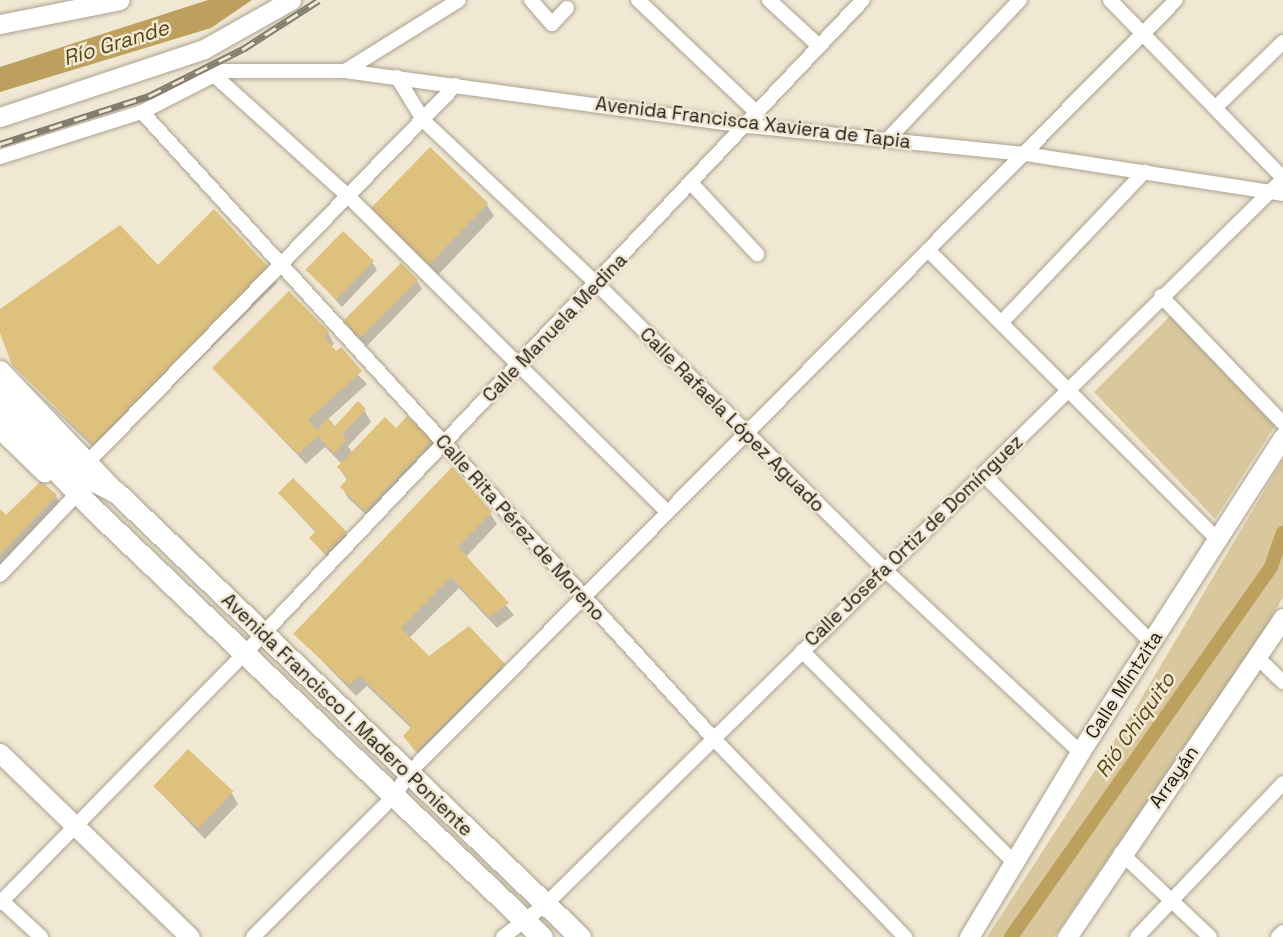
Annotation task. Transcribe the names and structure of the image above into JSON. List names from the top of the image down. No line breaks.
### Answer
{"streets":{"main road":["Avenida Francisco I. Madero Poniente"],"street":["Avenida Francisca Xaviera de Tapia","Calle Manuela Medina","Calle Rafaela López Aguado","Calle Rita Pérez de Moreno","Calle Josefa Ortiz de Domínguez","Calle Mintzita","Arrayán"]},"crossings":[["Avenida Francisca Xaviera de Tapia","Calle Manuela Medina"],["Avenida Francisca Xaviera de Tapia","Calle Rafaela López Aguado"],["Avenida Francisca Xaviera de Tapia","Calle Josefa Ortiz de Domínguez"],["Calle Manuela Medina","Calle Rafaela López Aguado"],["Calle Manuela Medina","Calle Rita Pérez de Moreno"],["Calle Manuela Medina","Avenida Francisco I. Madero Poniente"],["Calle Rafaela López Aguado","Calle Josefa Ortiz de Domínguez"],["Calle Rafaela López Aguado","Calle Mintzita"],["Calle Rita Pérez de Moreno","Calle Josefa Ortiz de Domínguez"],["Calle Josefa Ortiz de Domínguez","Avenida Francisco I. Madero Poniente"]],"water":["Río Grande","Rió Chiquito"]}
